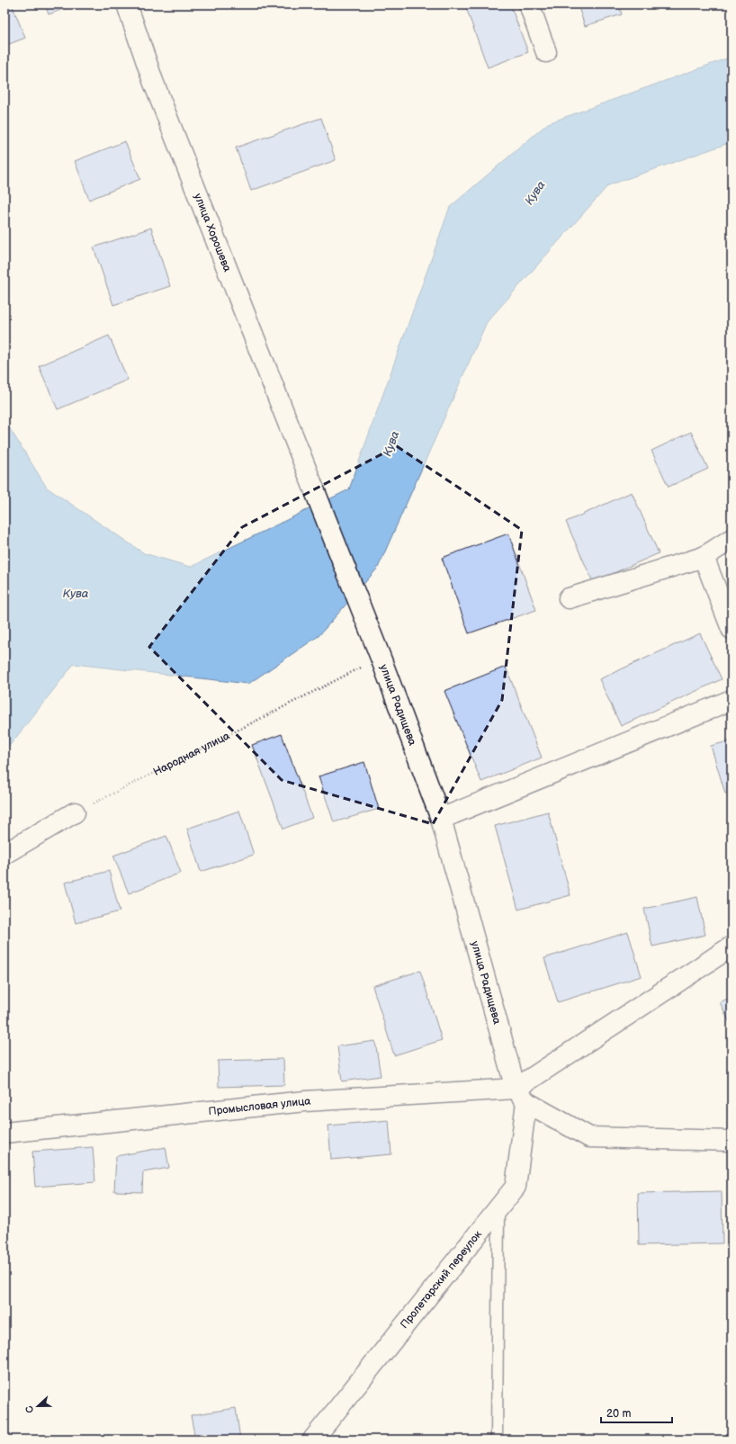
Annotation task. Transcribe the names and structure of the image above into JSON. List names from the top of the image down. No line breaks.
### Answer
{"streets":{"street":["улица Хорошева","улица Радищева","Промысловая улица","Пролетарский переулок"],"path":["Народная улица"]},"crossings":[["улица Хорошева","улица Радищева"],["улица Хорошева","Народная улица"],["улица Радищева","Народная улица"],["улица Радищева","Промысловая улица"],["улица Радищева","Пролетарский переулок"],["Промысловая улица","Пролетарский переулок"]],"water":["Кува"],"scale_bar":"20 m","north":"left"}
